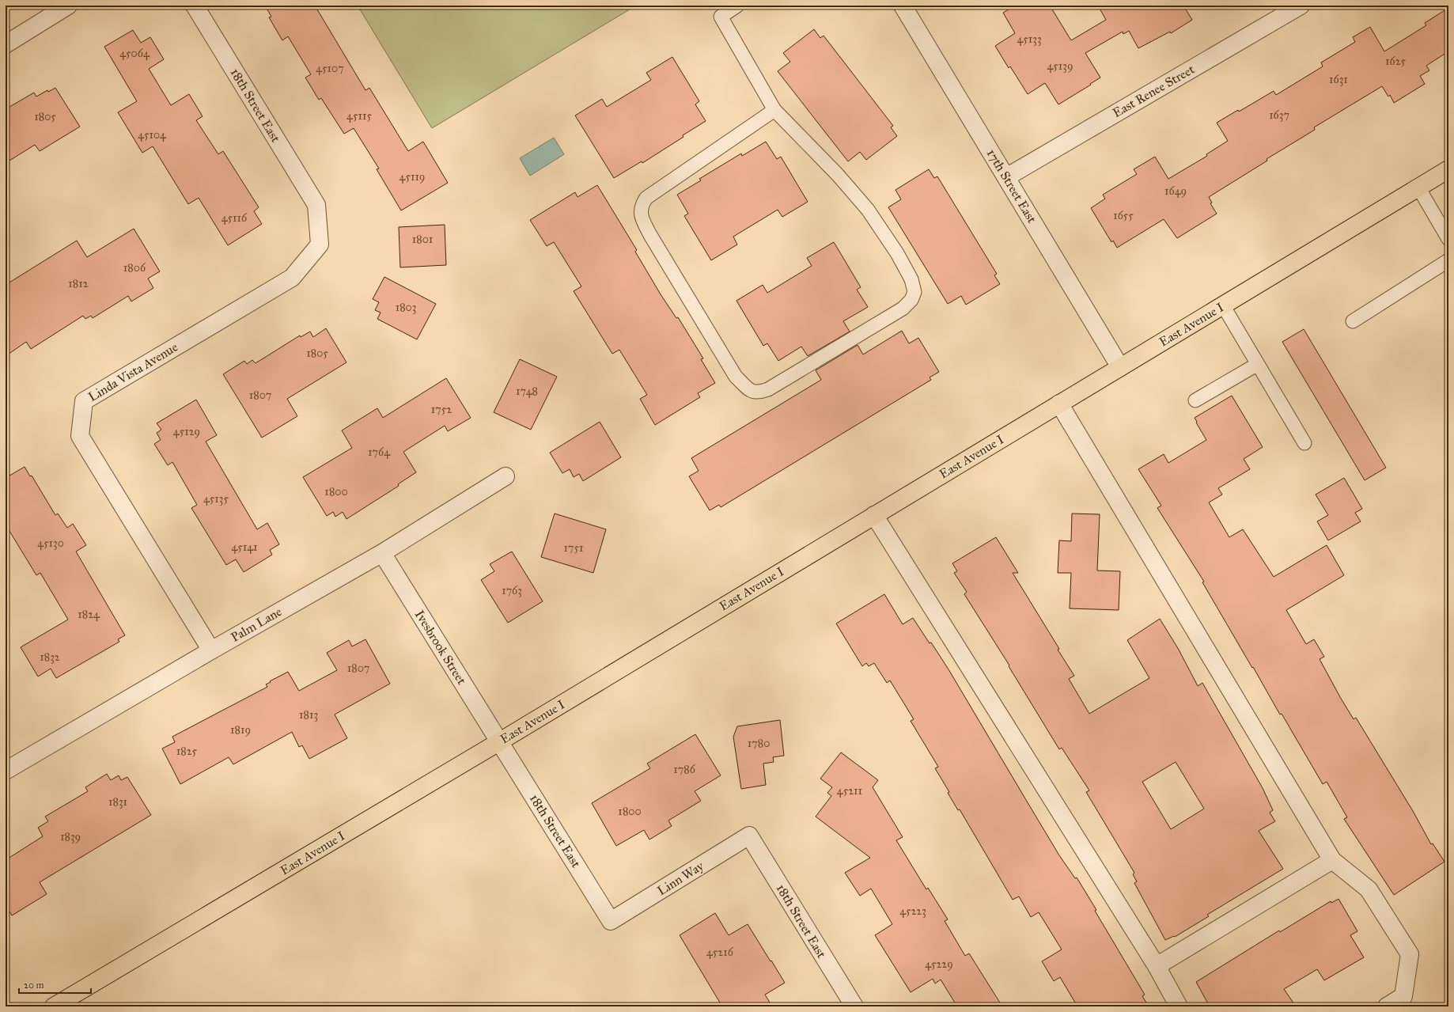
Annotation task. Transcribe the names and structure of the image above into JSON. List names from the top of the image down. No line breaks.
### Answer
{"streets":{"main road":["East Avenue I"],"street":["East Renee Street","18th Street East","17th Street East","Linda Vista Avenue","Palm Lane","Ivesbrook Street","Linn Way"]},"crossings":[["East Renee Street","17th Street East"],["18th Street East","East Avenue I"],["18th Street East","Linda Vista Avenue"],["18th Street East","Ivesbrook Street"],["18th Street East","Linn Way"],["17th Street East","East Avenue I"],["East Avenue I","Ivesbrook Street"],["Linda Vista Avenue","Palm Lane"],["Palm Lane","Ivesbrook Street"]],"house_numbers":["45133","45064","1625","45139","45107","1631","1637","45115","1805","45104","45119","1649","1655","45116","1801","1806","1812","1803","1805","1748","1807","1752","45129","1764","1800","45135","45130","45141","1751","1763","1824","1832","1807","1813","1819","1780","1825","1786","45211","1831","1800","1839","45223","45216","45229"],"scale_bar":"20 m"}
